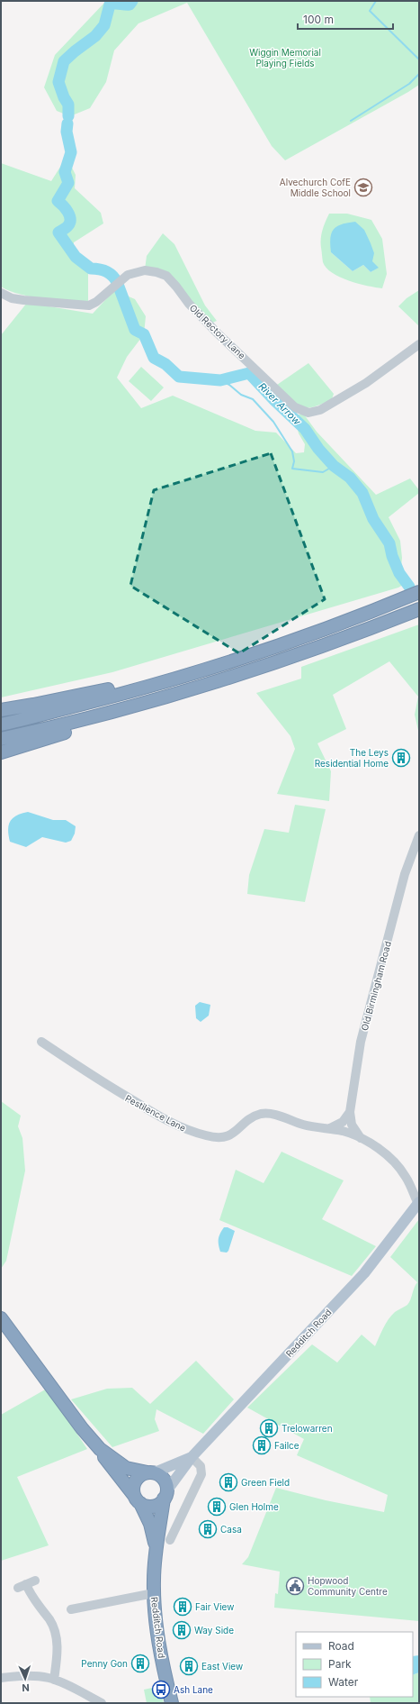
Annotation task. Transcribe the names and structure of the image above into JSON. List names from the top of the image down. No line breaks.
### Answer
{"streets":{"highway":["Redditch Road"],"street":["Old Rectory Lane","Old Birmingham Road","Pestilence Lane"]},"crossings":[["Old Birmingham Road","Pestilence Lane"]],"water":["River Arrow"],"parks":["Wiggin Memorial Playing Fields"],"places":{"school or university":["Alvechurch CofE Middle School"],"building":["The Leys Residential Home","Trelowarren","Failce","Green Field","Glen Holme","Casa","Fair View","Way Side","Penny Gon","East View"],"public building":["Hopwood Community Centre"],"bus stop":["Ash Lane"]},"legend":["Road","Park","Water"],"scale_bar":"100 m","north":"bottom"}
